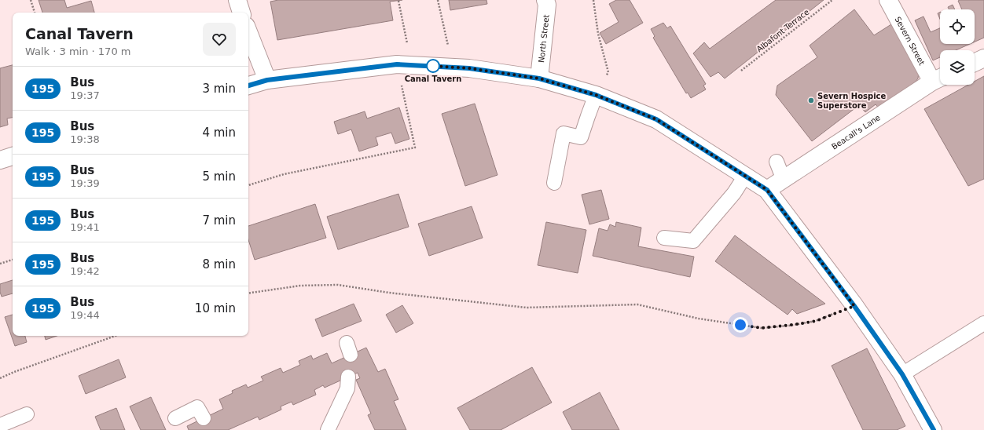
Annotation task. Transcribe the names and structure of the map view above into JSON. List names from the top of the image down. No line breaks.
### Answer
{"streets":{"street":["North Street","Severn Street","Beacall's Lane"],"path":["Albafont Terrace"]},"crossings":[["Severn Street","Beacall's Lane"]],"places":["Canal Tavern","Severn Hospice Superstore"],"lines":["bus line 195"],"page":{"heading":["Canal Tavern","Walk · 3 min · 170 m"],"list":[{"mark":"195","name":"Bus","note":"19:37","value":"3 min"},{"mark":"195","name":"Bus","note":"19:38","value":"4 min"},{"mark":"195","name":"Bus","note":"19:39","value":"5 min"},{"mark":"195","name":"Bus","note":"19:41","value":"7 min"},{"mark":"195","name":"Bus","note":"19:42","value":"8 min"},{"mark":"195","name":"Bus","note":"19:44","value":"10 min"}]}}
